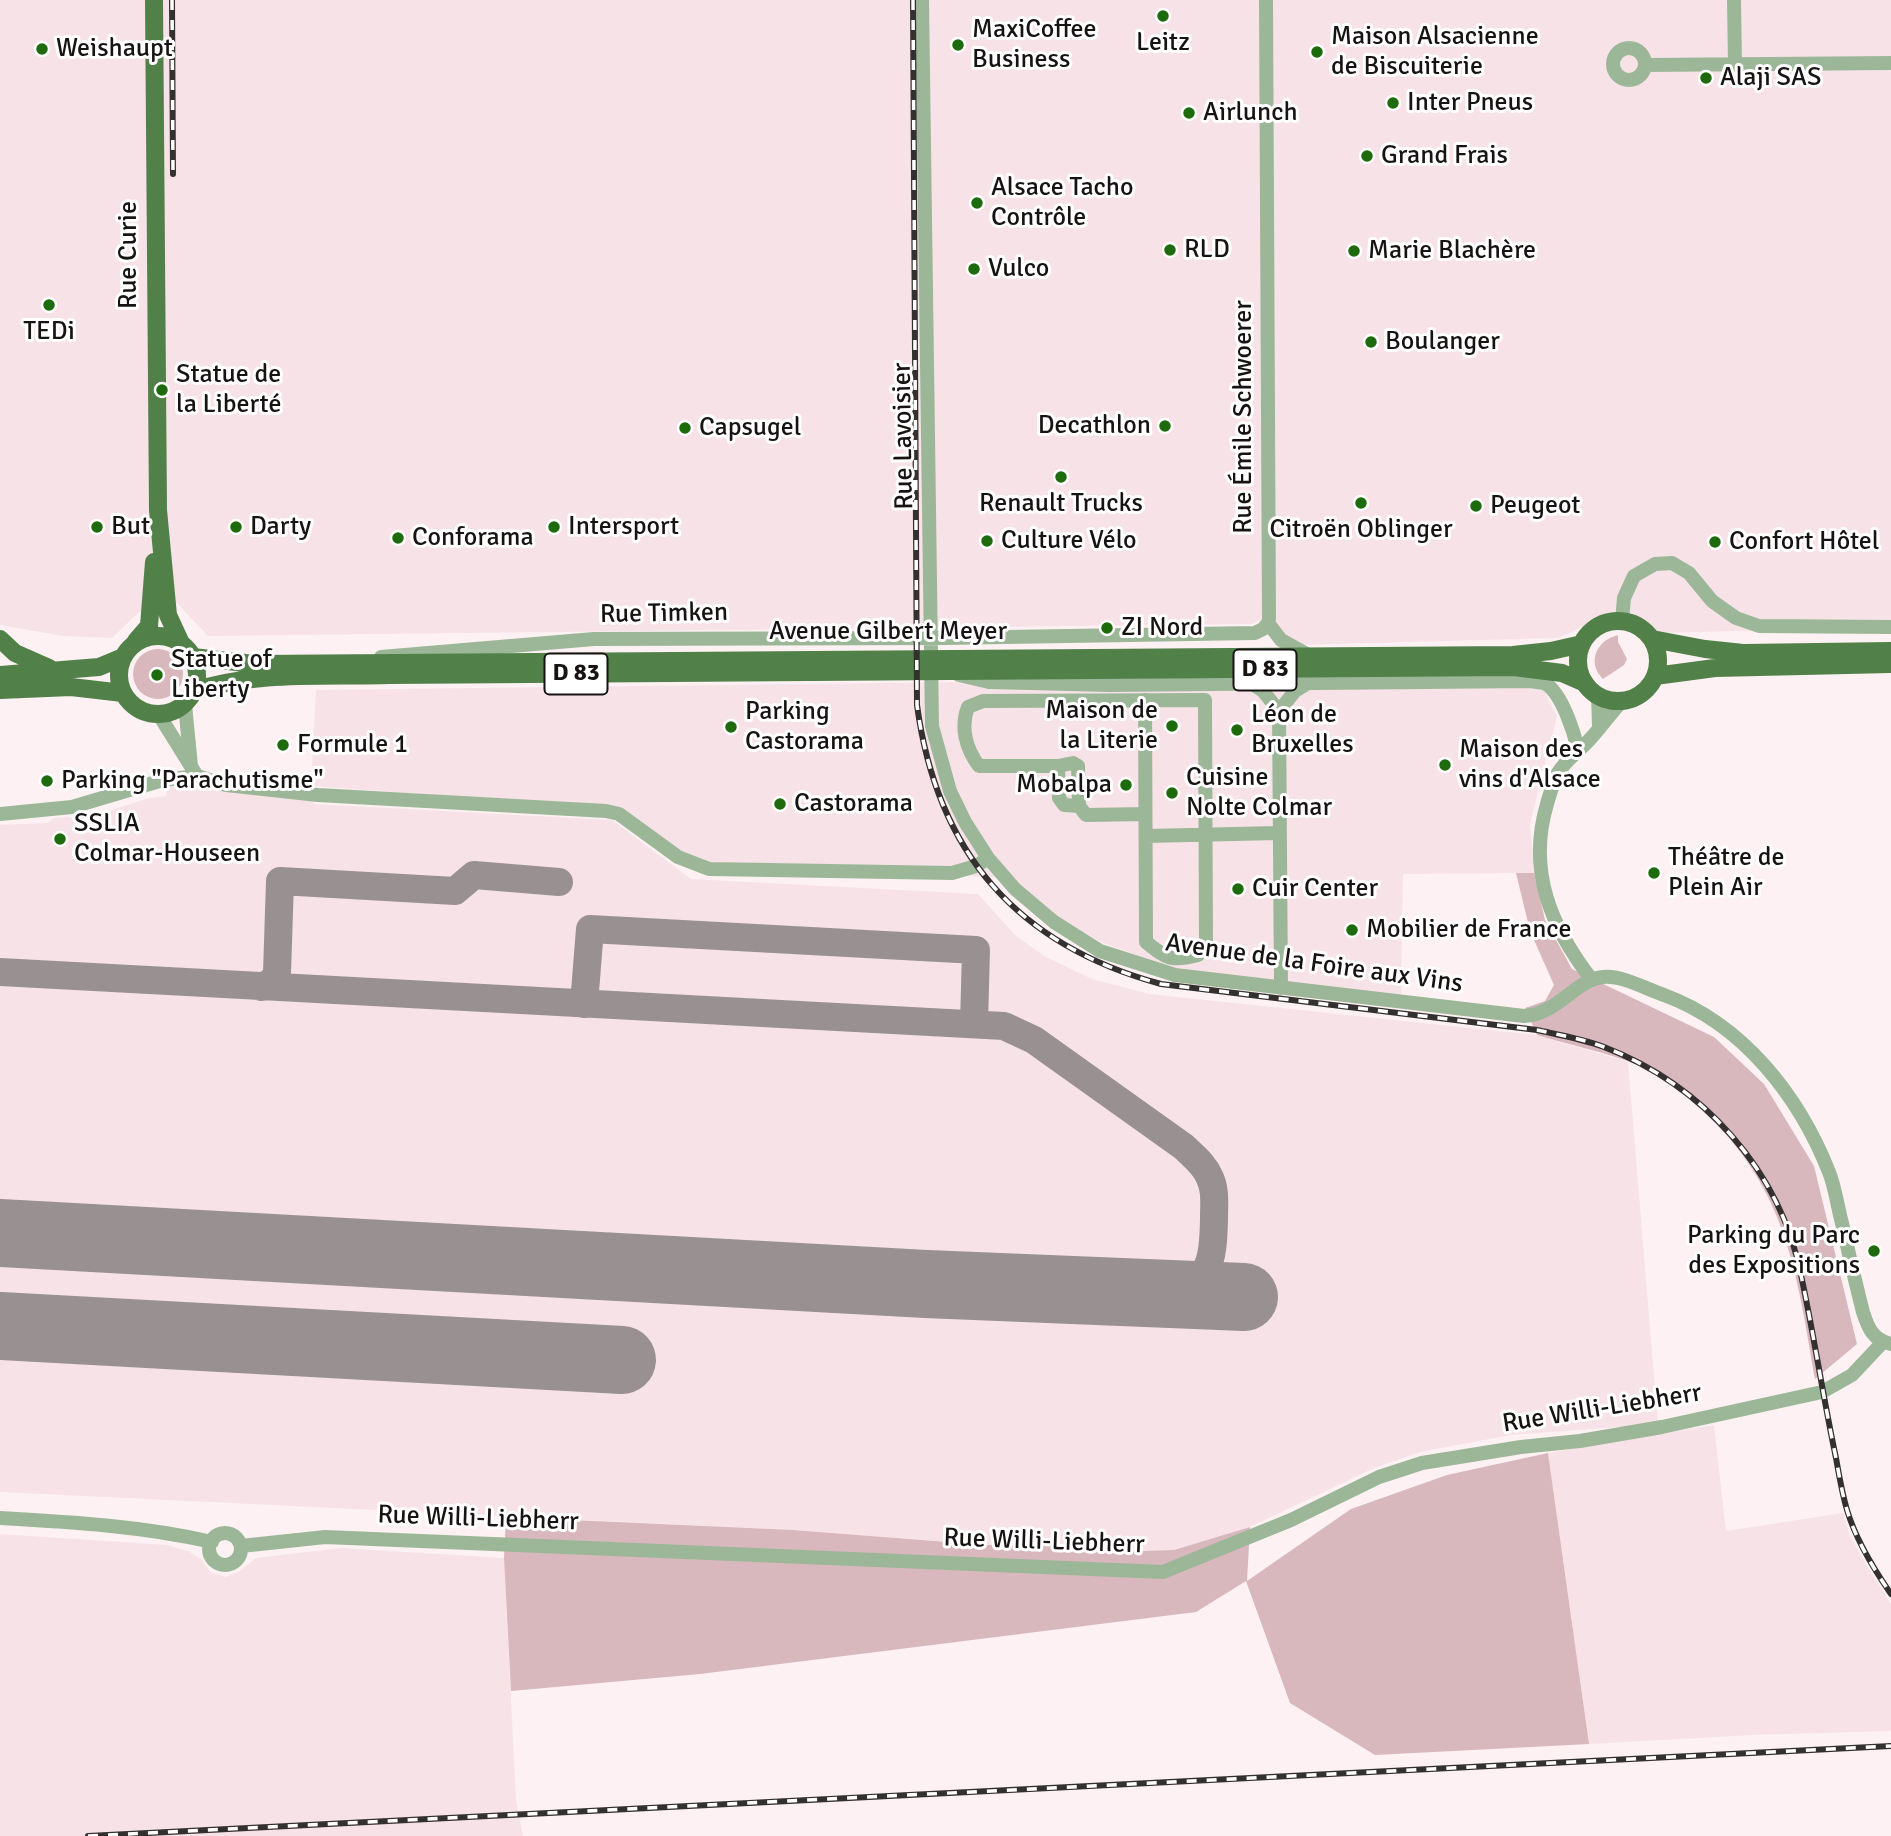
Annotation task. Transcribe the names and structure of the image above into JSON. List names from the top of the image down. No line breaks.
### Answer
{"streets":{"main road":["Rue Curie","Avenue Gilbert Meyer","D 83"],"street":["Rue Émile Schwoerer","Rue Lavoisier","Rue Timken","Avenue de la Foire aux Vins","Rue Willi-Liebherr"]},"crossings":[["Rue Curie","Avenue Gilbert Meyer"],["Rue Émile Schwoerer","Rue Timken"],["Rue Lavoisier","Avenue de la Foire aux Vins"],["Rue Timken","Avenue Gilbert Meyer"]],"places":["Leitz","MaxiCoffee Business","Weishaupt","Maison Alsacienne de Biscuiterie","Alaji SAS","Inter Pneus","Airlunch","Grand Frais","Alsace Tacho Contrôle","RLD","Marie Blachère","Vulco","TEDi","Boulanger","Statue de la Liberté","Decathlon","Capsugel","Renault Trucks","Citroën Oblinger","Peugeot","But","Darty","Intersport","Conforama","Culture Vélo","Confort Hôtel","ZI Nord","Statue of Liberty","Maison de la Literie","Parking Castorama","Léon de Bruxelles","Formule 1","Maison des vins d'Alsace","Parking \"Parachutisme\"","Mobalpa","Cuisine Nolte Colmar","Castorama","SSLIA Colmar-Houseen","Théâtre de Plein Air","Cuir Center","Mobilier de France","Parking du Parc des Expositions"]}
